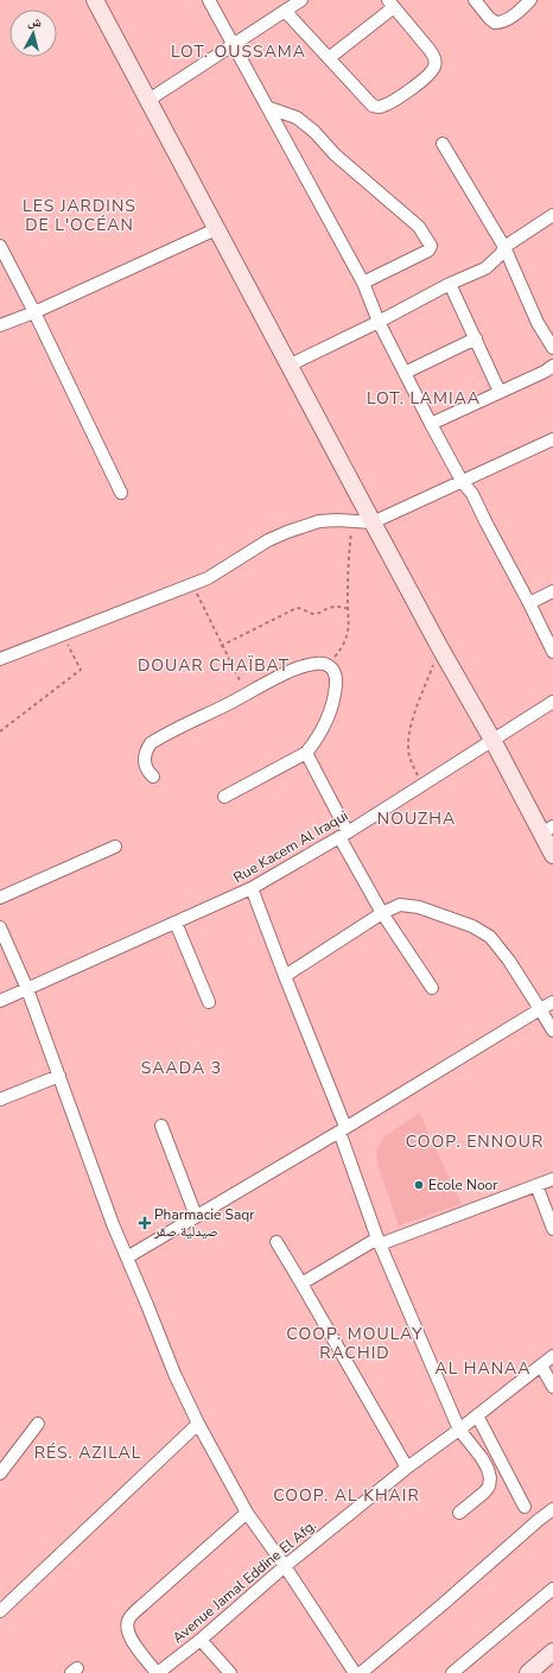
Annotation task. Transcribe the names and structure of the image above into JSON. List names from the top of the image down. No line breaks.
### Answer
{"streets":{"street":["Rue Kacem Al Iraqui","Avenue Jamal Eddine El Afg."]},"districts":["LOT. OUSSAMA","LES JARDINS DE L'OCÉAN","LOT. LAMIAA","DOUAR CHAÏBAT","NOUZHA","SAADA 3","COOP. ENNOUR","COOP. MOULAY RACHID","AL HANAA","RÉS. AZILAL","COOP. AL KHAIR"],"places":{"other":["Ecole Noor"],"health":["Pharmacie Saqr صيدلية صقر"]},"north":"top"}
